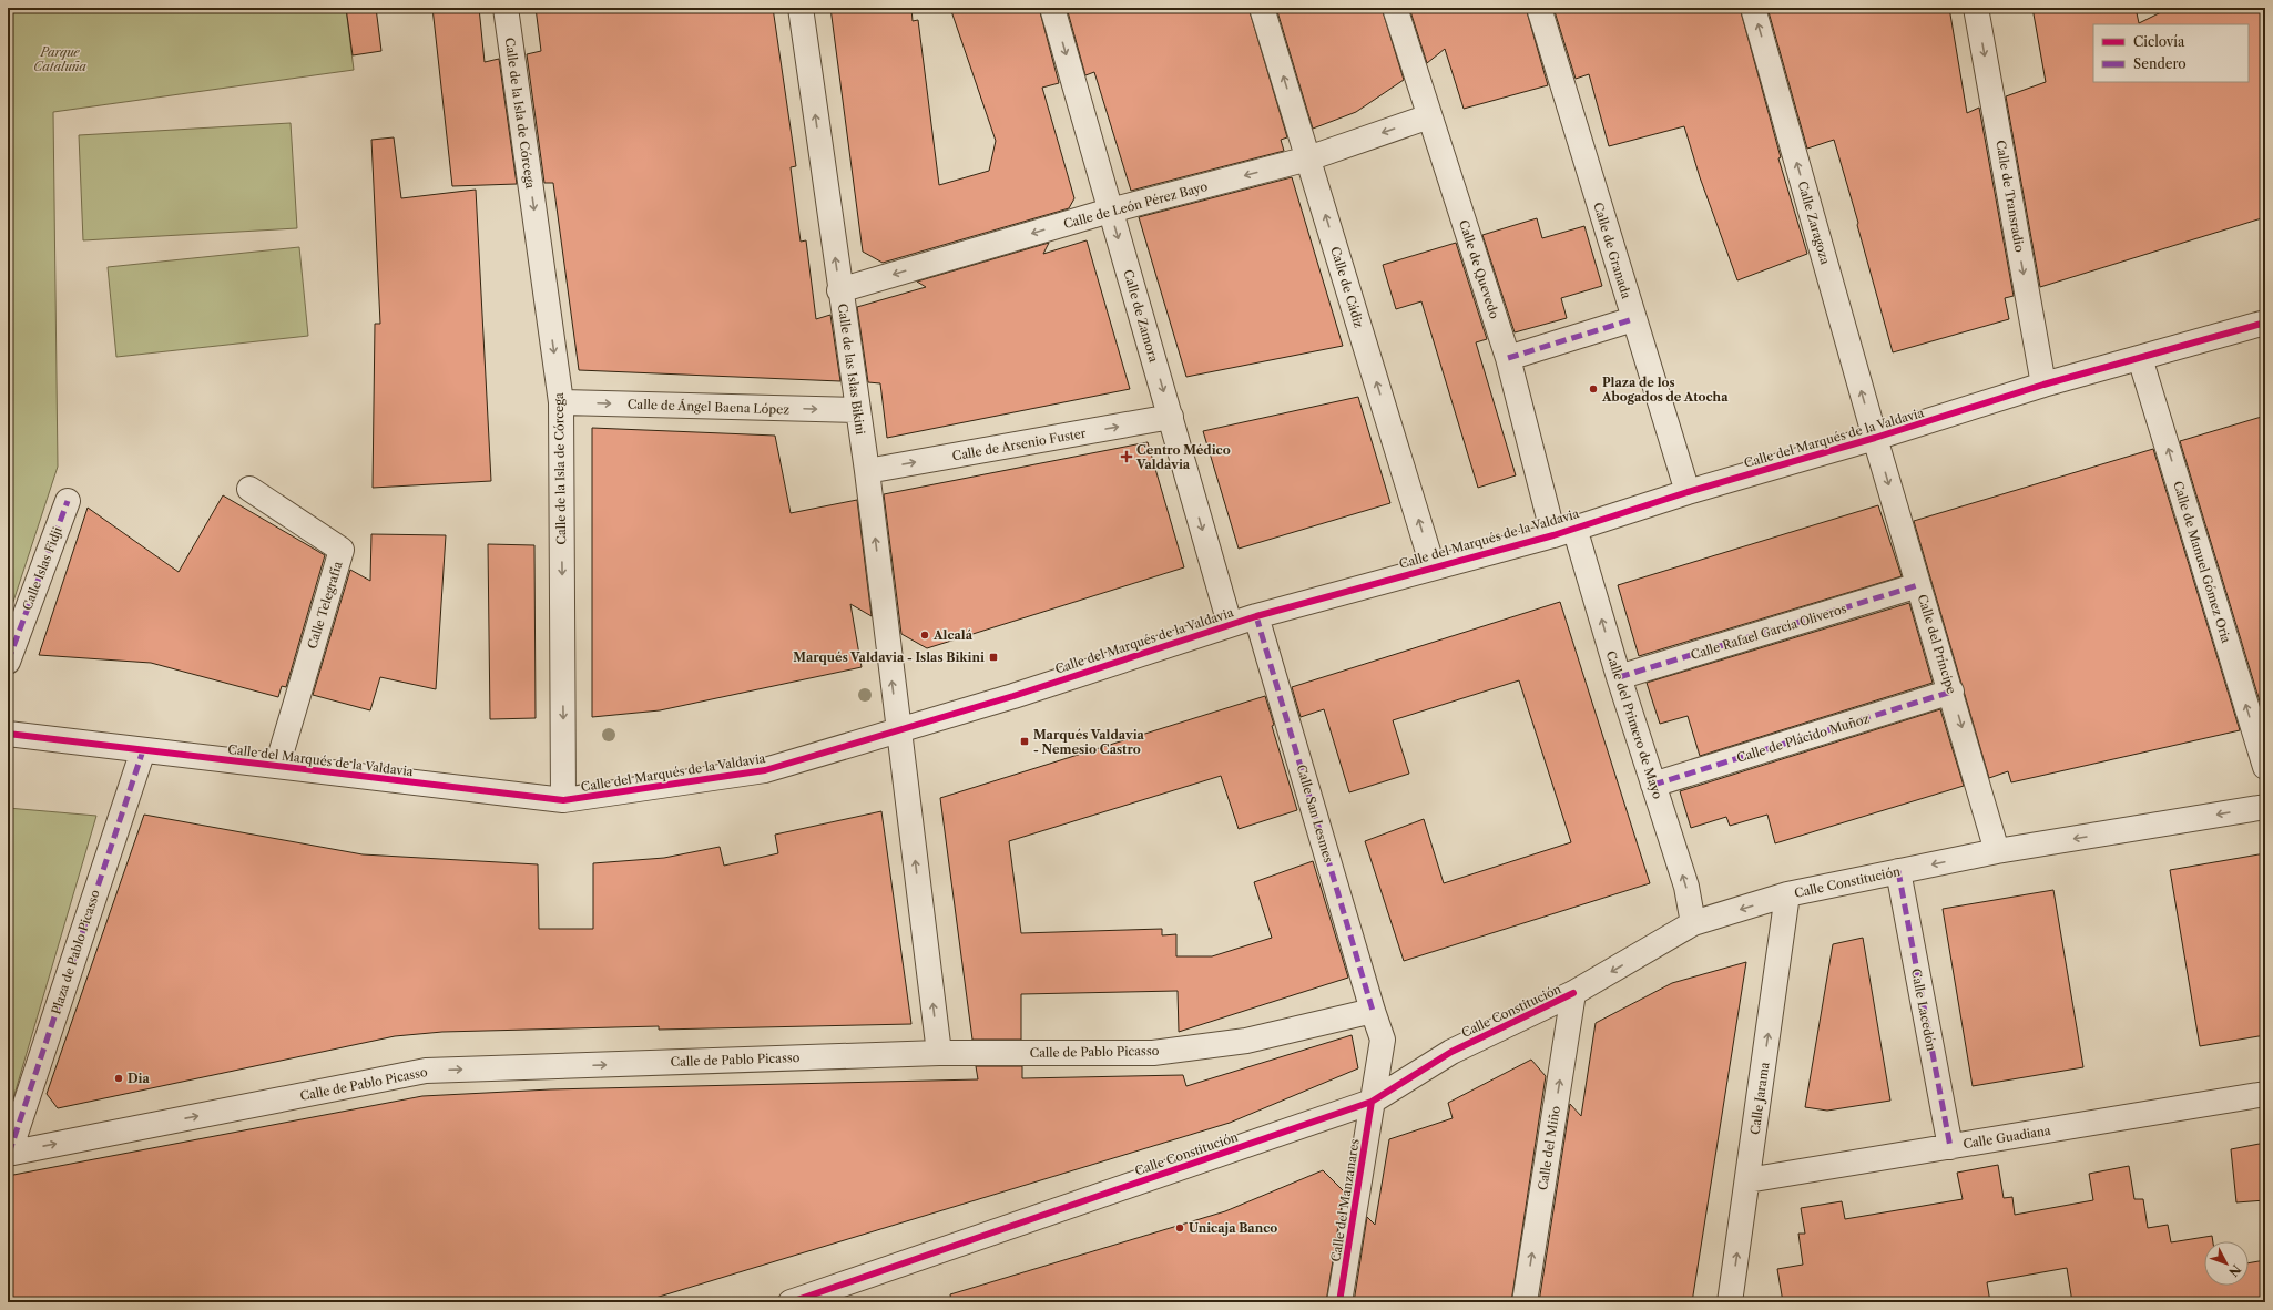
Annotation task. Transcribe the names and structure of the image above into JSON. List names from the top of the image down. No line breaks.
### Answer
{"streets":{"street":["Calle de la Isla de Córcega","Calle de Transradio","Calle de León Pérez Bayo","Calle Zaragoza","Calle de Granada","Calle de Quevedo","Calle de Cádiz","Calle de Zamora","Calle de las Islas Bikini","Calle de Ángel Baena López","Calle del Marqués de la Valdavia","Calle de Arsenio Fuster","Calle de Manuel Gómez Oria","Calle Islas Fidji","Calle Telegrafía","Calle Rafael García Oliveros","Calle del Príncipe","Calle del Primero de Mayo","Calle de Plácido Muñoz","Calle San Lesmes","Calle Constitución","Plaza de Pablo Picasso","Calle Lacedón","Calle de Pablo Picasso","Calle Jarama","Calle Guadiana","Calle del Miño","Calle del Manzanares"]},"crossings":[["Calle de la Isla de Córcega","Calle de Ángel Baena López"],["Calle de la Isla de Córcega","Calle del Marqués de la Valdavia"],["Calle de Transradio","Calle del Marqués de la Valdavia"],["Calle de León Pérez Bayo","Calle de Quevedo"],["Calle de León Pérez Bayo","Calle de Cádiz"],["Calle de León Pérez Bayo","Calle de Zamora"],["Calle de León Pérez Bayo","Calle de las Islas Bikini"],["Calle Zaragoza","Calle del Marqués de la Valdavia"],["Calle Zaragoza","Calle del Príncipe"],["Calle de Granada","Calle del Marqués de la Valdavia"],["Calle de Quevedo","Calle del Marqués de la Valdavia"],["Calle de Quevedo","Calle del Primero de Mayo"],["Calle de Cádiz","Calle del Marqués de la Valdavia"],["Calle de Zamora","Calle del Marqués de la Valdavia"],["Calle de Zamora","Calle de Arsenio Fuster"],["Calle de las Islas Bikini","Calle de Ángel Baena López"],["Calle de las Islas Bikini","Calle del Marqués de la Valdavia"],["Calle de las Islas Bikini","Calle de Arsenio Fuster"],["Calle de las Islas Bikini","Calle de Pablo Picasso"],["Calle del Marqués de la Valdavia","Calle de Manuel Gómez Oria"],["Calle del Marqués de la Valdavia","Calle Telegrafía"],["Calle del Marqués de la Valdavia","Calle del Príncipe"],["Calle del Marqués de la Valdavia","Calle del Primero de Mayo"],["Calle del Marqués de la Valdavia","Calle San Lesmes"],["Calle del Marqués de la Valdavia","Plaza de Pablo Picasso"],["Calle Rafael García Oliveros","Calle del Príncipe"],["Calle Rafael García Oliveros","Calle del Primero de Mayo"],["Calle del Príncipe","Calle de Plácido Muñoz"],["Calle del Príncipe","Calle Constitución"],["Calle del Primero de Mayo","Calle de Plácido Muñoz"],["Calle del Primero de Mayo","Calle Constitución"],["Calle San Lesmes","Calle de Pablo Picasso"],["Calle Constitución","Calle Lacedón"],["Calle Constitución","Calle Jarama"],["Calle Constitución","Calle del Miño"],["Calle Constitución","Calle del Manzanares"],["Plaza de Pablo Picasso","Calle de Pablo Picasso"],["Calle Lacedón","Calle Guadiana"],["Calle Jarama","Calle Guadiana"]],"one_way":["Calle de la Isla de Córcega","Calle de Transradio","Calle de León Pérez Bayo","Calle Zaragoza","Calle de Cádiz","Calle de Zamora","Calle de las Islas Bikini","Calle de Ángel Baena López","Calle de Arsenio Fuster","Calle de Manuel Gómez Oria","Calle del Príncipe","Calle del Primero de Mayo","Calle Constitución","Calle de Pablo Picasso","Calle Jarama","Calle del Miño"],"parks":["Parque Cataluña"],"places":{"other":["Plaza de los Abogados de Atocha","Alcalá","Dia","Unicaja Banco"],"health":["Centro Médico Valdavia"],"transit":["Marqués Valdavia - Islas Bikini","Marqués Valdavia - Nemesio Castro"]},"legend":["Ciclovía","Sendero"],"north":"bottom right"}
